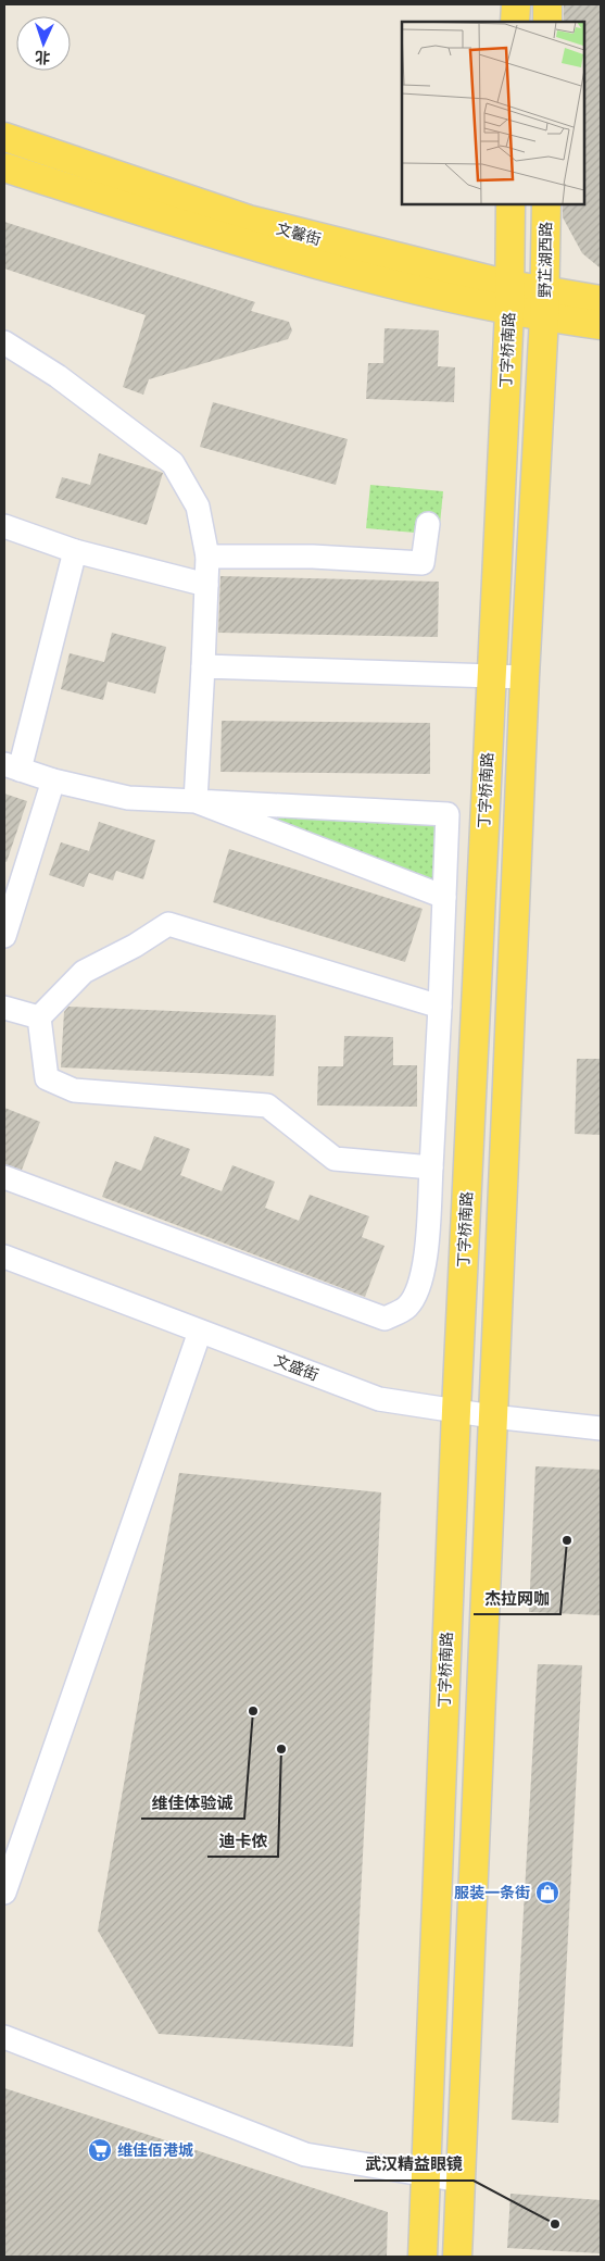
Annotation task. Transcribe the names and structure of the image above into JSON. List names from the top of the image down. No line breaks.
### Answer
{"streets":{"main road":["文馨街","野芷湖西路","丁字桥南路"],"street":["文盛街"]},"crossings":[["文馨街","野芷湖西路"],["文馨街","丁字桥南路"],["丁字桥南路","文盛街"]],"places":{"other":["杰拉网咖","维佳体验诚","迪卡侬","武汉精益眼镜"],"shop":["服装一条街"],"supermarket":["维佳佰港城"]},"north":"bottom"}
